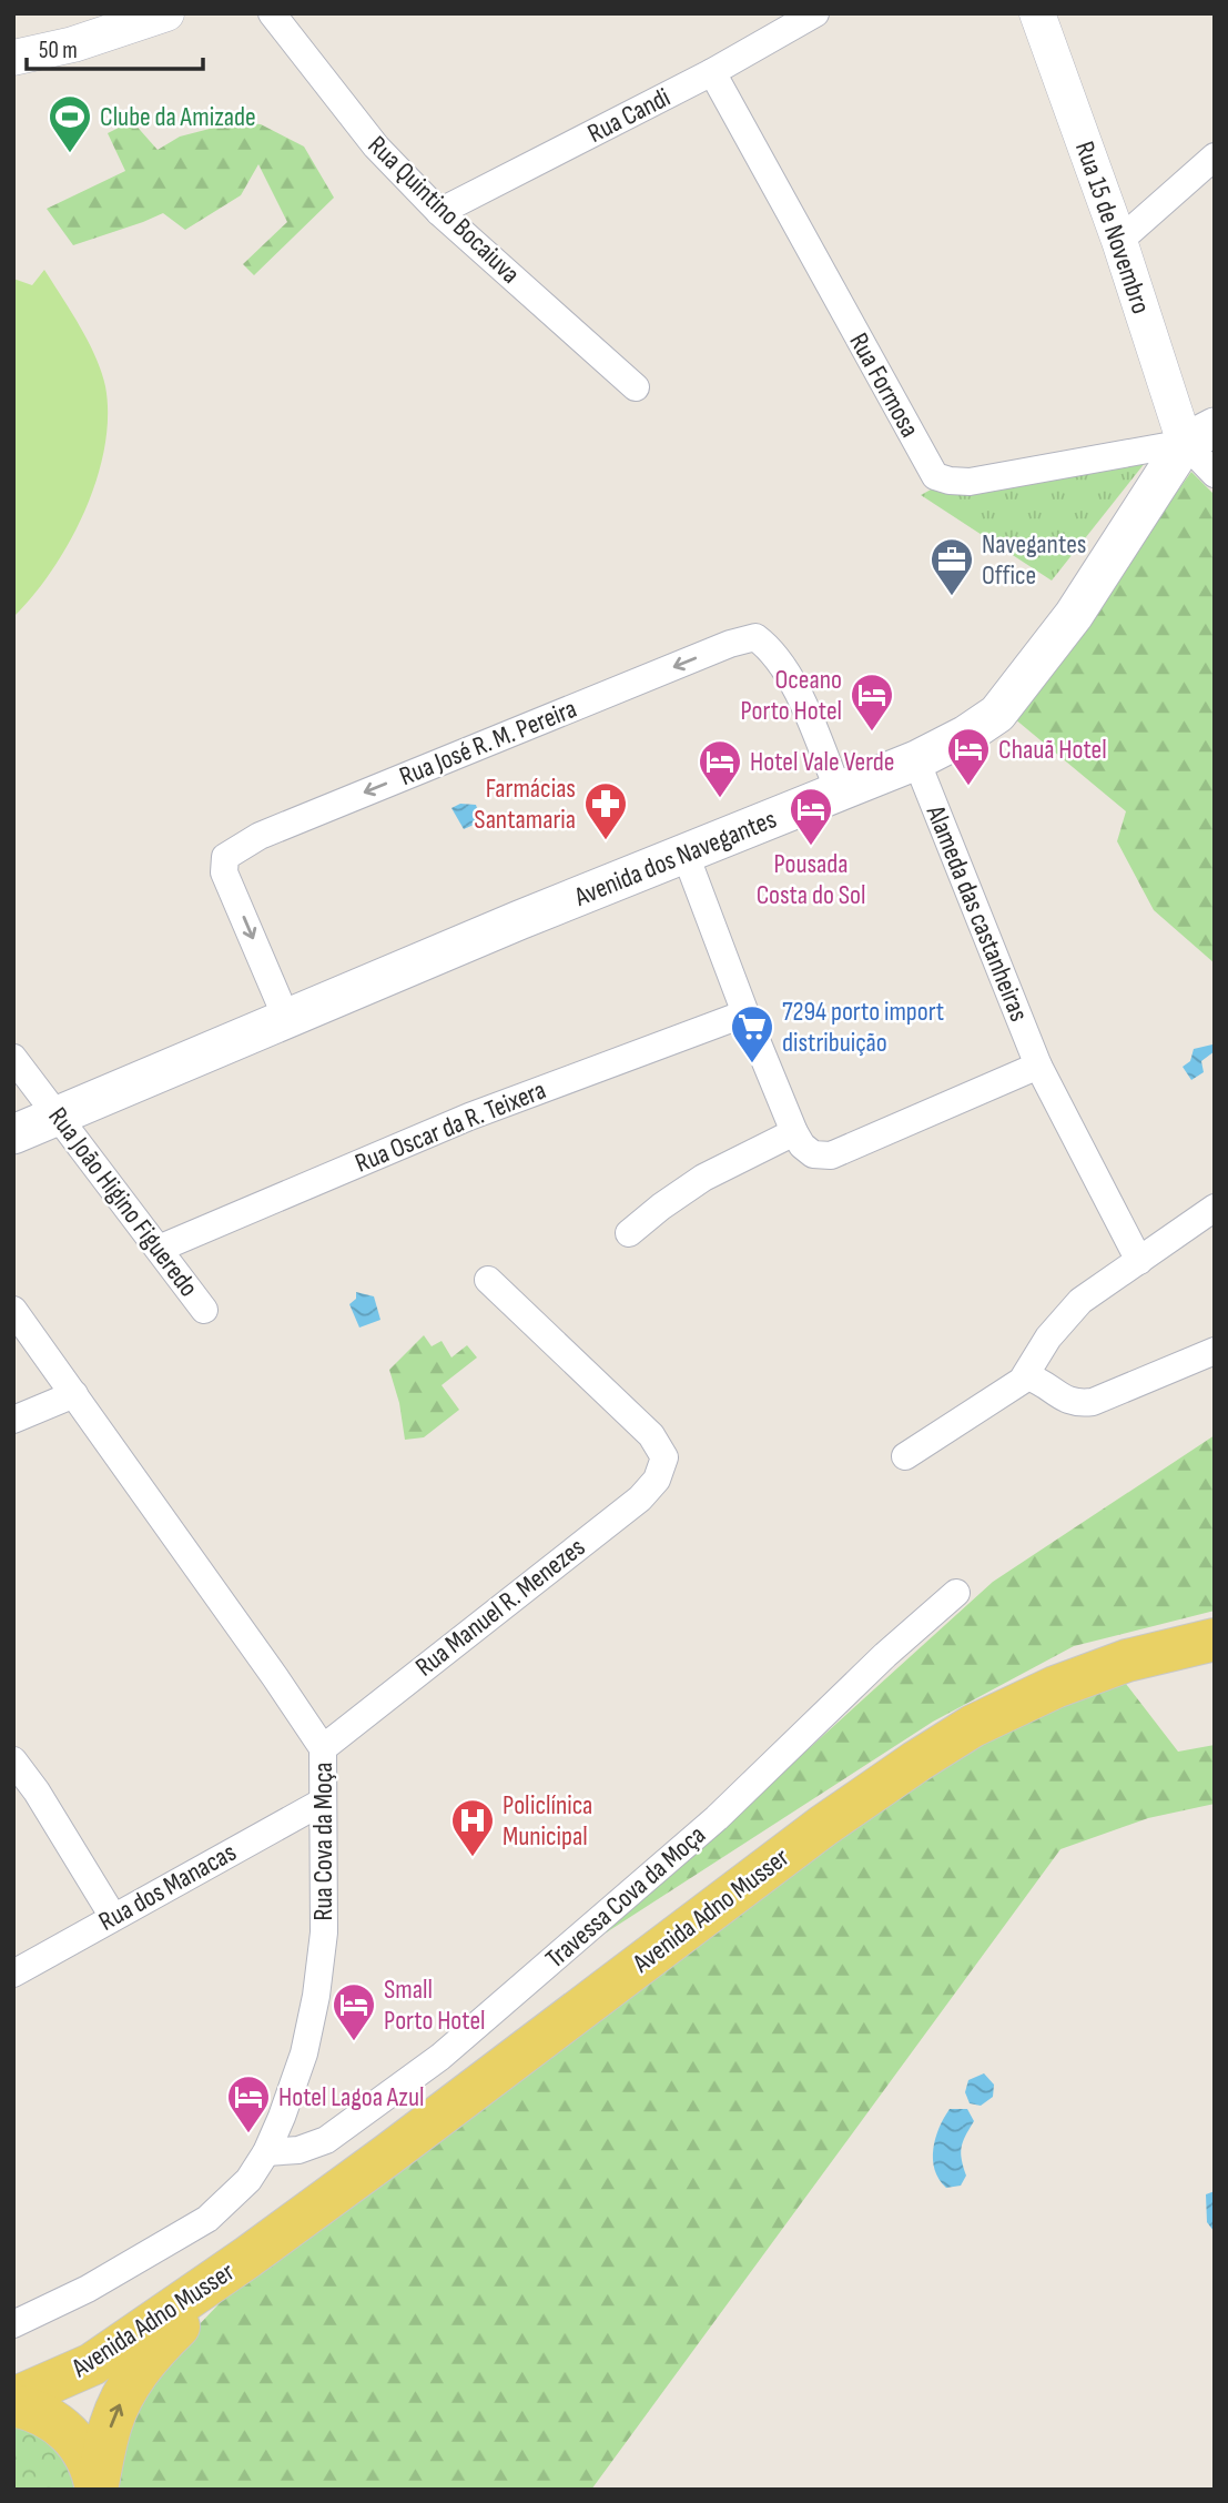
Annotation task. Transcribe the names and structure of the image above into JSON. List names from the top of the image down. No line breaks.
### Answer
{"streets":{"main road":["Avenida dos Navegantes","Avenida Adno Musser"],"street":["Rua Candi","Rua Quintino Bocaiuva","Rua 15 de Novembro","Rua Formosa","Rua José R. M. Pereira","Alameda das castanheiras","Rua Oscar da R. Teixera","Rua João Higino Figueredo","Rua Manuel R. Menezes","Rua Cova da Moça","Rua dos Manacas","Travessa Cova da Moça"]},"crossings":[["Rua Candi","Rua Quintino Bocaiuva"],["Rua Candi","Rua Formosa"],["Rua 15 de Novembro","Rua Formosa"],["Rua 15 de Novembro","Avenida dos Navegantes"],["Rua Formosa","Avenida dos Navegantes"],["Rua José R. M. Pereira","Avenida dos Navegantes"],["Avenida dos Navegantes","Alameda das castanheiras"],["Avenida dos Navegantes","Rua João Higino Figueredo"],["Rua Oscar da R. Teixera","Rua João Higino Figueredo"],["Rua Manuel R. Menezes","Rua Cova da Moça"],["Rua Cova da Moça","Rua dos Manacas"],["Rua Cova da Moça","Travessa Cova da Moça"]],"places":{"sports":["Clube da Amizade"],"office":["Navegantes Office"],"hotel":["Oceano Porto Hotel","Chauã Hotel","Hotel Vale Verde","Pousada Costa do Sol","Small Porto Hotel","Hotel Lagoa Azul"],"pharmacy":["Farmácias Santamaria"],"supermarket":["7294 porto import distribuição"],"hospital":["Policlínica Municipal"]},"scale_bar":"50 m"}
